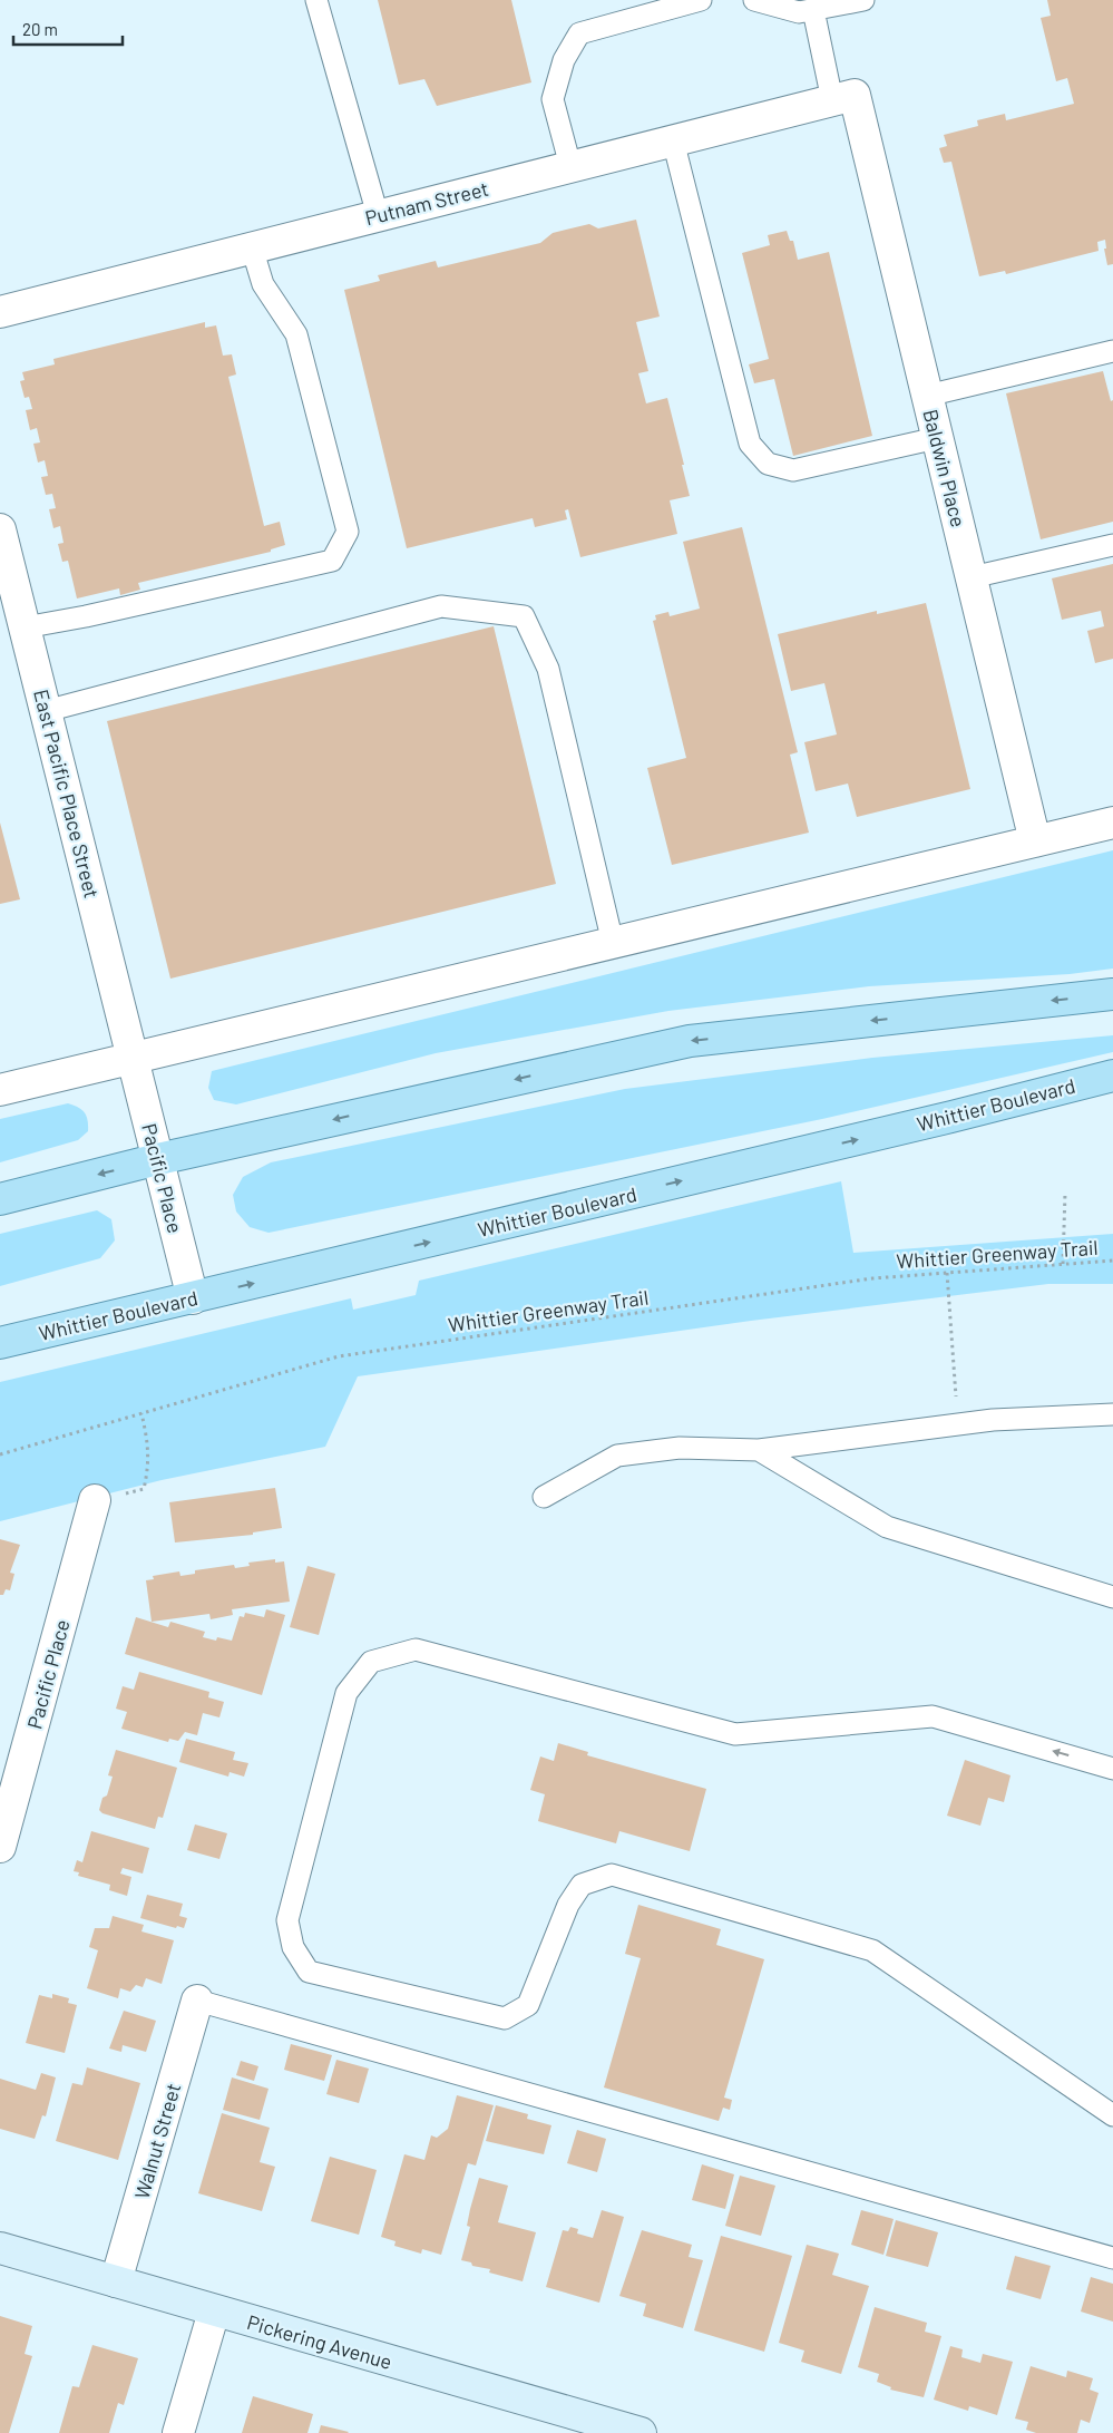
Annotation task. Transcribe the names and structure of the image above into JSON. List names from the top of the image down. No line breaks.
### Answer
{"streets":{"main road":["Whittier Boulevard"],"street":["Putnam Street","Baldwin Place","East Pacific Place Street","Pacific Place","Walnut Street","Pickering Avenue"],"path":["Whittier Greenway Trail"]},"crossings":[["Putnam Street","Baldwin Place"],["East Pacific Place Street","Pacific Place"],["Whittier Boulevard","Pacific Place"],["Walnut Street","Pickering Avenue"]],"scale_bar":"20 m"}
